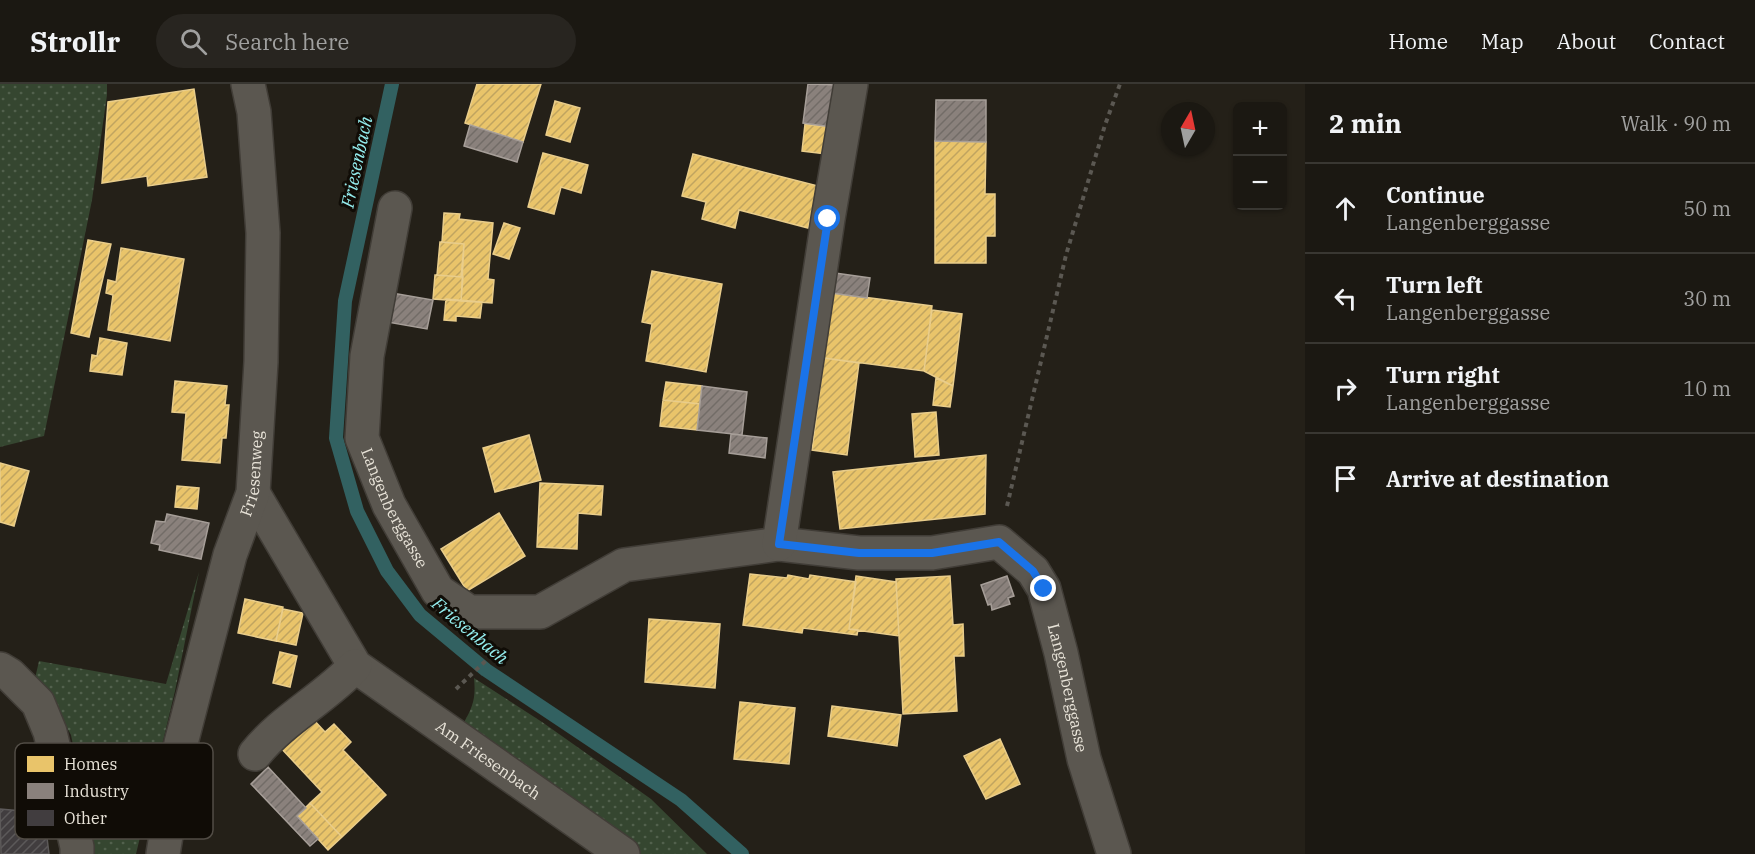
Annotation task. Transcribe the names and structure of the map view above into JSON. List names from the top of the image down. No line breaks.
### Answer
{"streets":{"street":["Friesenweg","Langenberggasse","Am Friesenbach"]},"crossings":[["Friesenweg","Am Friesenbach"]],"water":["Friesenbach"],"legend":["Homes","Industry","Other"],"north":"top","page":{"header":"Strollr","search":"Search here","nav":["Home","Map","About","Contact"],"heading":["2 min","Walk · 90 m"],"map_buttons":["+","−"],"list":[["Continue","Langenberggasse","50 m"],["Turn left","Langenberggasse","30 m"],["Turn right","Langenberggasse","10 m"],"Arrive at destination"]}}
